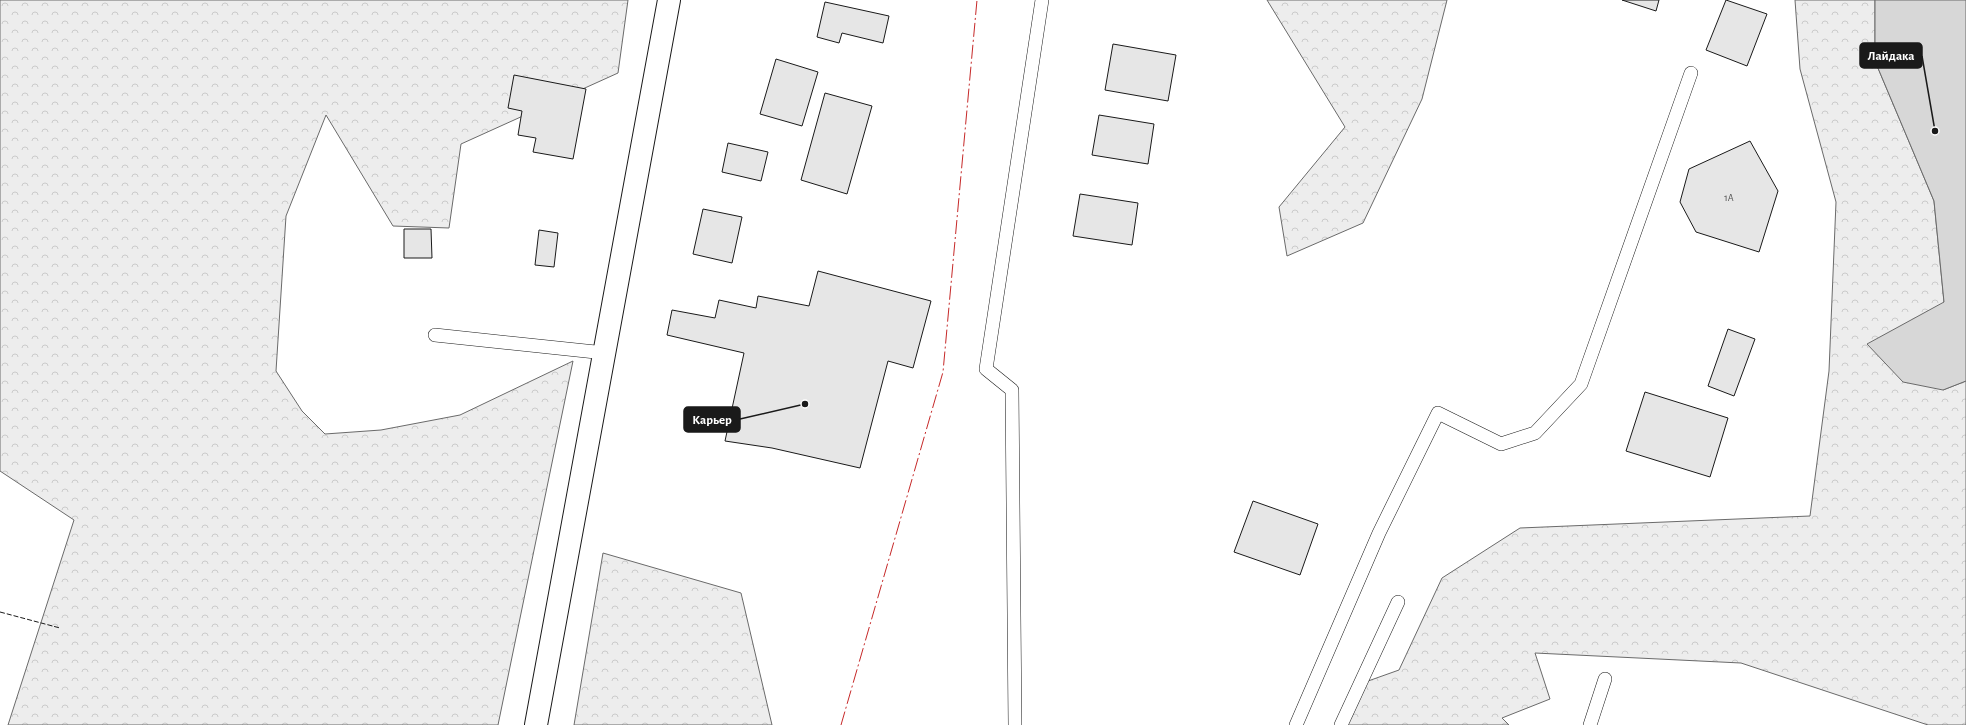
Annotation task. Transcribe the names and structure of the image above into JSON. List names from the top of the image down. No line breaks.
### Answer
{"places":["Лайдака","Карьер"],"house_numbers":["1А"]}
